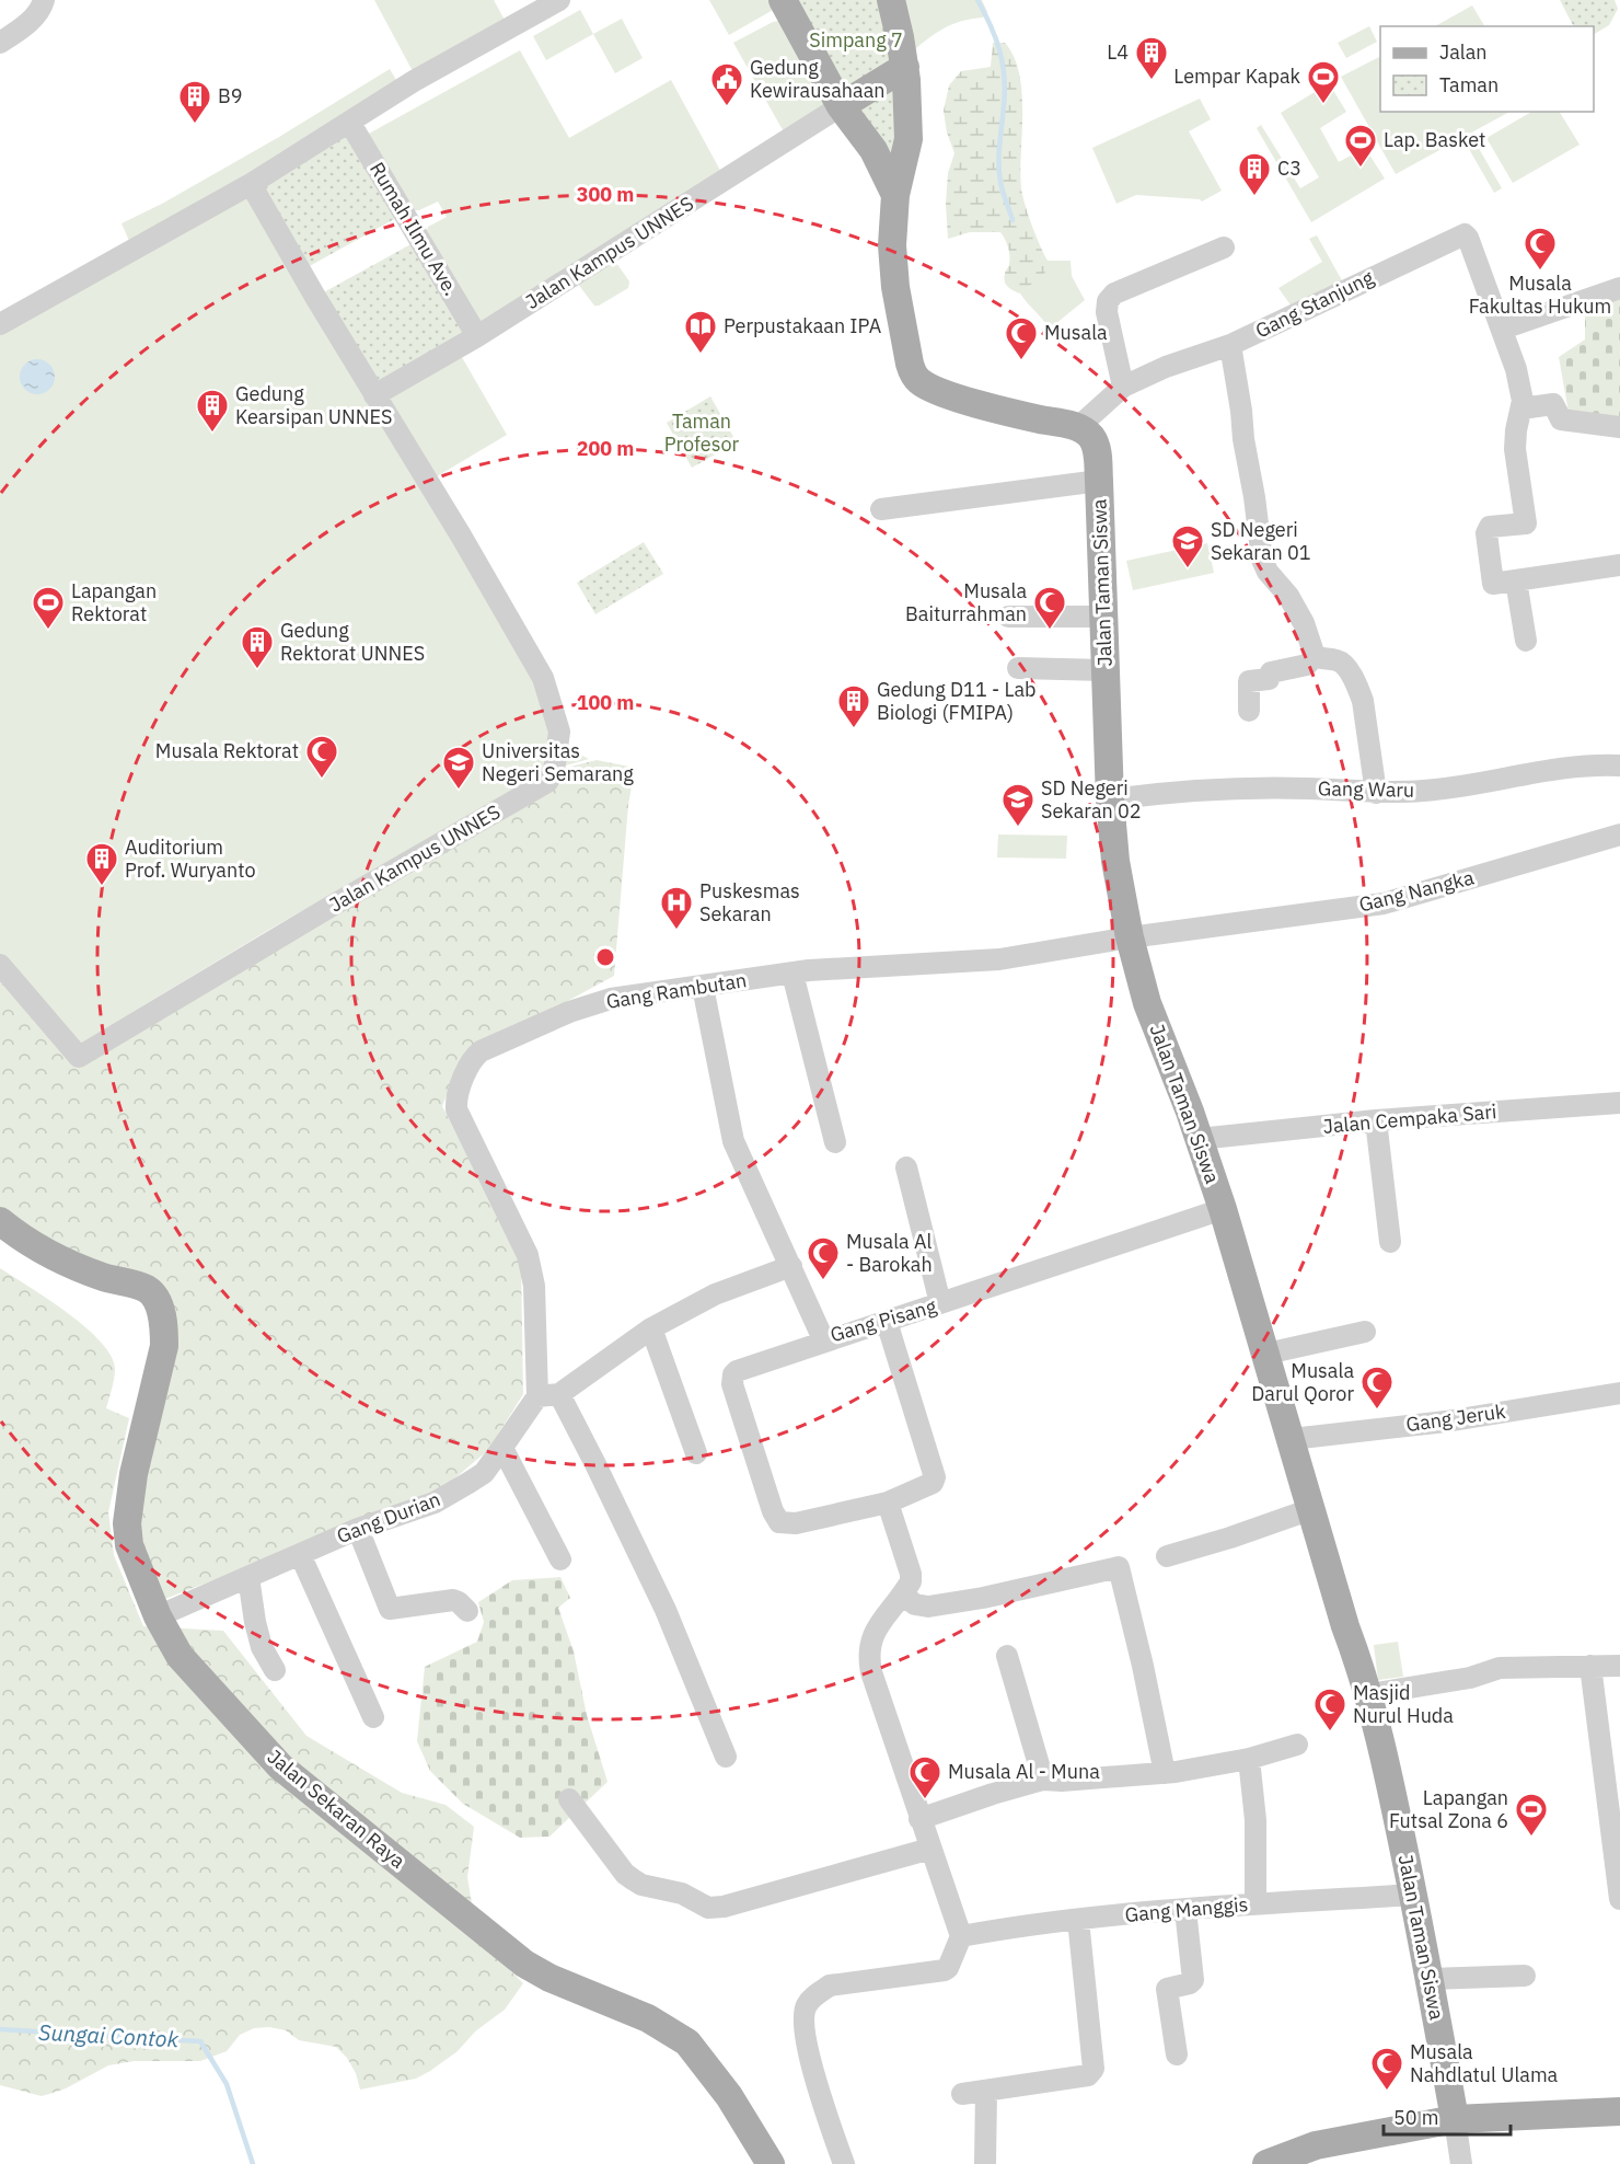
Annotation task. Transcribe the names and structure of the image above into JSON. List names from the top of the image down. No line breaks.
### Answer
{"streets":{"main road":["Jalan Taman Siswa","Jalan Sekaran Raya"],"street":["Rumah Ilmu Ave.","Jalan Kampus UNNES","Gang Stanjung","Gang Waru","Gang Nangka","Gang Rambutan","Jalan Cempaka Sari","Gang Pisang","Gang Jeruk","Gang Durian","Gang Manggis"]},"crossings":[["Rumah Ilmu Ave.","Jalan Kampus UNNES"],["Gang Stanjung","Jalan Taman Siswa"],["Jalan Taman Siswa","Gang Waru"],["Jalan Taman Siswa","Gang Nangka"],["Jalan Taman Siswa","Gang Rambutan"],["Jalan Taman Siswa","Jalan Cempaka Sari"],["Jalan Taman Siswa","Gang Pisang"],["Jalan Taman Siswa","Gang Jeruk"],["Jalan Taman Siswa","Gang Manggis"],["Gang Nangka","Gang Rambutan"],["Gang Rambutan","Gang Pisang"],["Gang Rambutan","Gang Durian"],["Gang Durian","Jalan Sekaran Raya"]],"water":["Sungai Contok"],"parks":["Simpang 7","Taman Profesor"],"places":{"building":["L4","B9","C3","Gedung Kearsipan UNNES","Gedung Rektorat UNNES","Gedung D11 - Lab Biologi (FMIPA)","Auditorium Prof. Wuryanto"],"sports":["Lempar Kapak","Lap. Basket","Lapangan Rektorat","Lapangan Futsal Zona 6"],"public building":["Gedung Kewirausahaan"],"mosque":["Musala Fakultas Hukum","Musala","Musala Baiturrahman","Musala Rektorat","Musala Al - Barokah","Musala Darul Qoror","Masjid Nurul Huda","Musala Al - Muna","Musala Nahdlatul Ulama"],"library":["Perpustakaan IPA"],"school or university":["SD Negeri Sekaran 01","Universitas Negeri Semarang","SD Negeri Sekaran 02"],"hospital":["Puskesmas Sekaran"]},"legend":["Jalan","Taman"],"scale_bar":"50 m","rings":["300 m","200 m","100 m"]}
